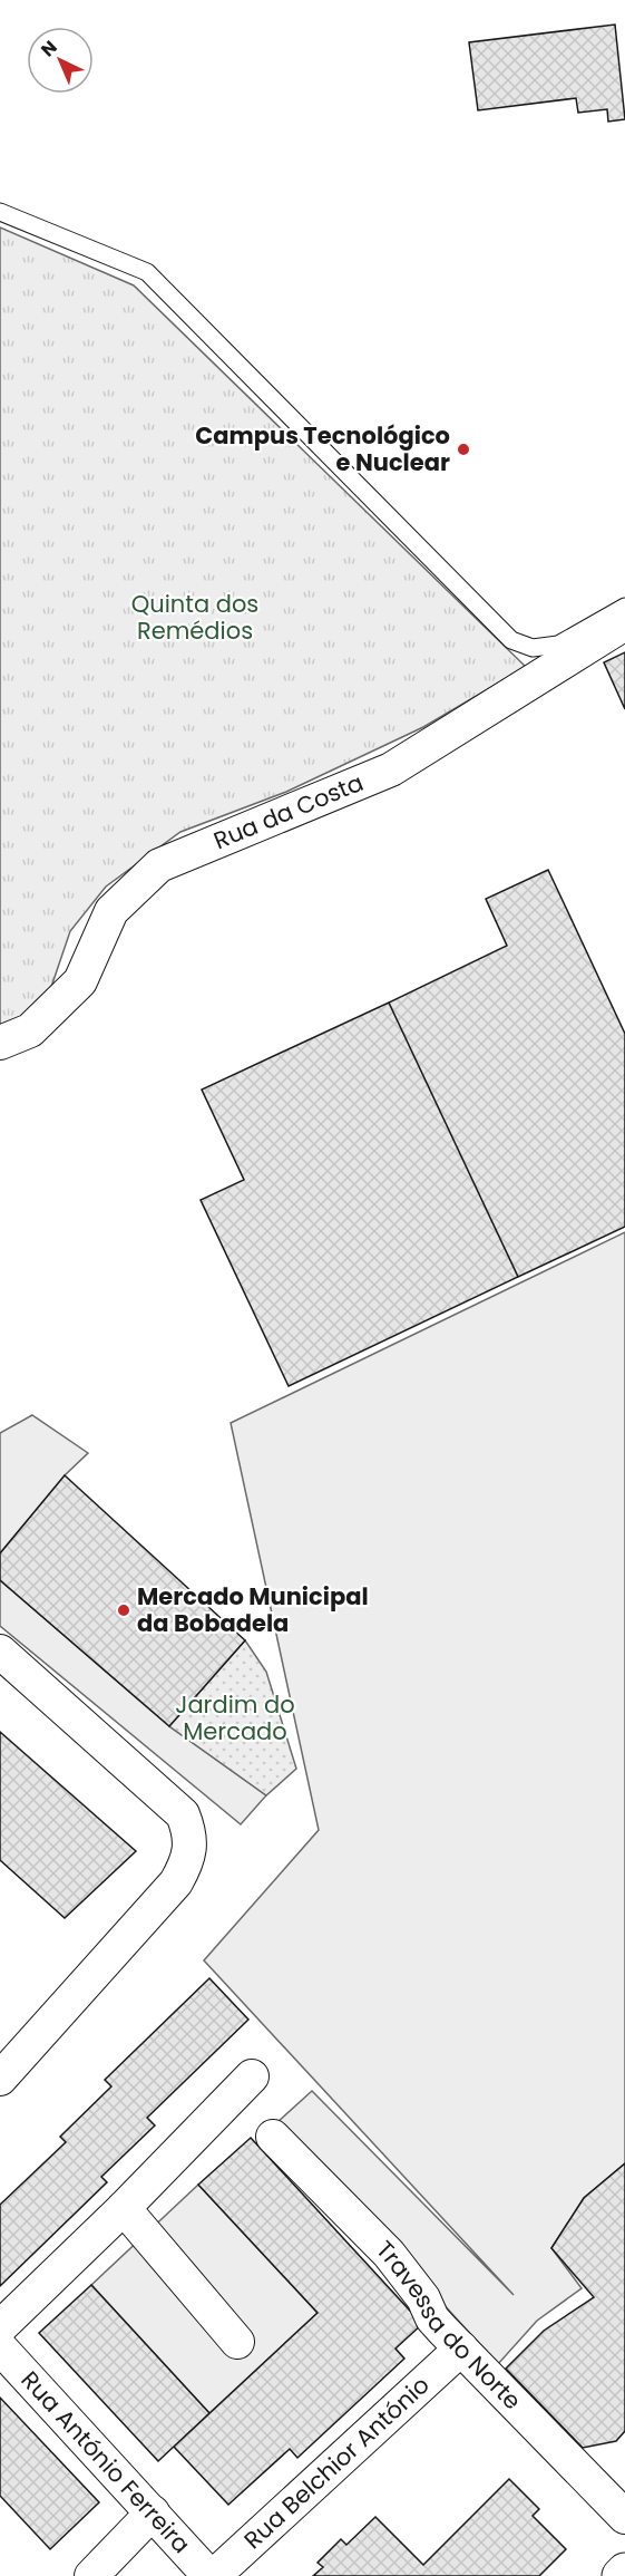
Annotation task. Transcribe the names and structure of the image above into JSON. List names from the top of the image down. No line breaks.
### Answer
{"streets":{"street":["Rua da Costa","Travessa do Norte","Rua António Ferreira","Rua Belchior António"]},"crossings":[["Travessa do Norte","Rua Belchior António"],["Rua António Ferreira","Rua Belchior António"]],"parks":["Quinta dos Remédios","Jardim do Mercado"],"places":["Campus Tecnológico e Nuclear","Mercado Municipal da Bobadela"],"north":"top left"}
